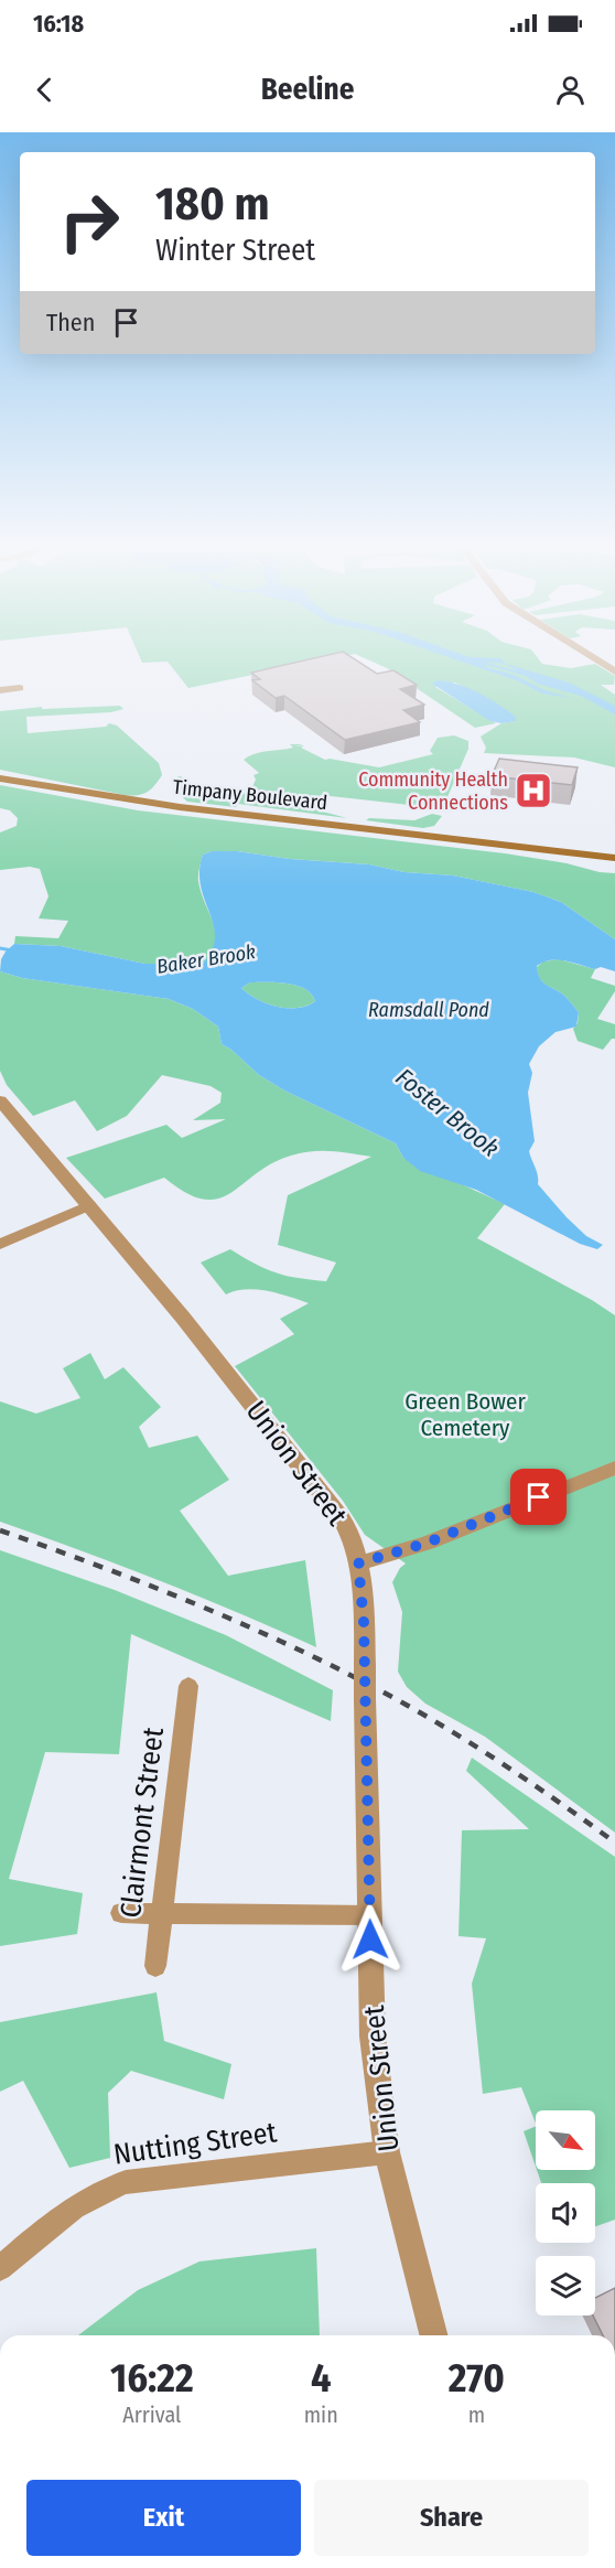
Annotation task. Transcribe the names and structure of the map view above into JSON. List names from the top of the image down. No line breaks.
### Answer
{"streets":{"main road":["Timpany Boulevard"],"street":["Union Street","Clairmont Street","Nutting Street"]},"crossings":[["Union Street","Nutting Street"]],"water":["Baker Brook","Ramsdall Pond","Foster Brook"],"parks":["Green Bower Cemetery"],"places":{"hospital":["Community Health Connections"]},"north":"bottom right","page":{"status":"16:18","header":"Beeline","turn":["180 m","Winter Street"],"then":"Then","eta":["16:22","Arrival","4","min","270","m"],"buttons":["Exit","Share"]}}
